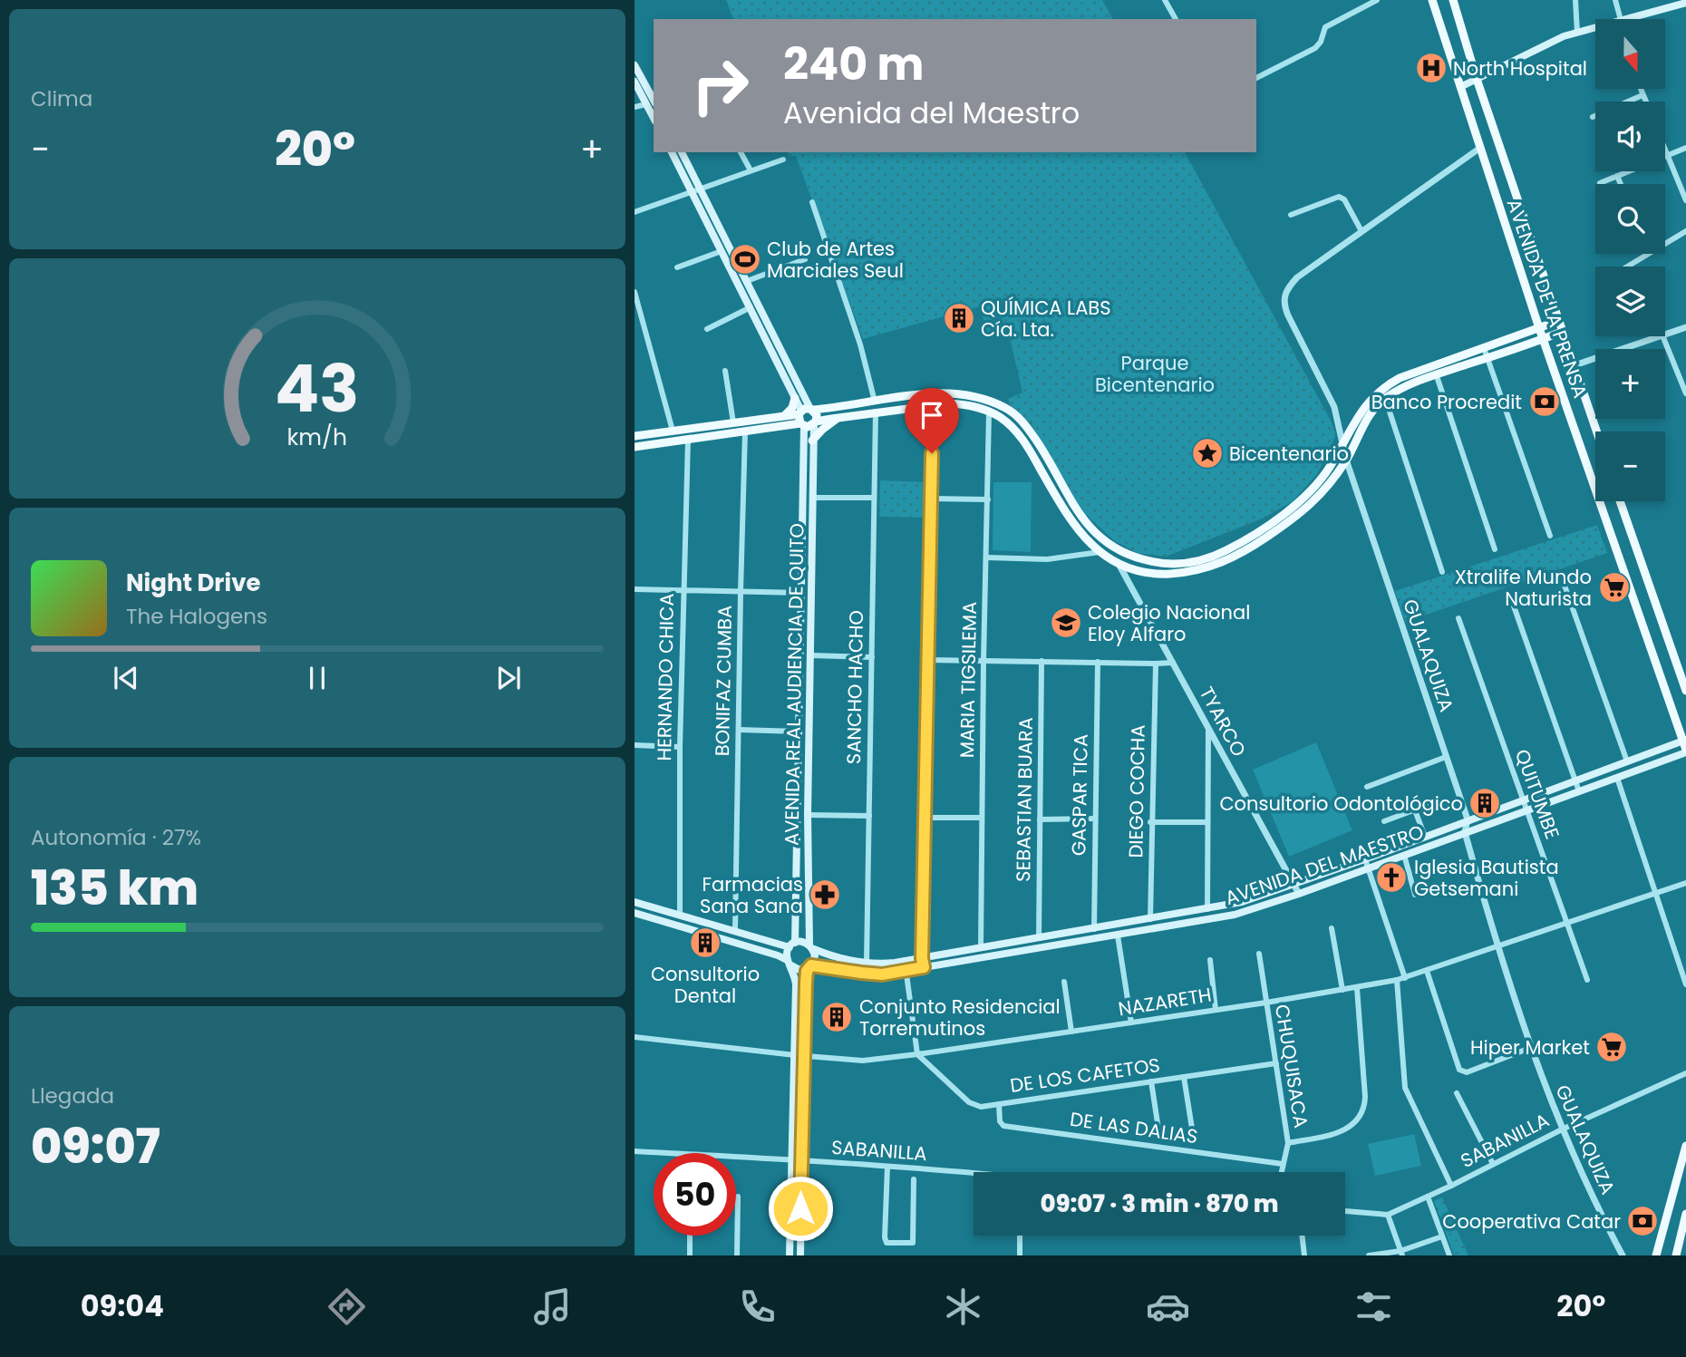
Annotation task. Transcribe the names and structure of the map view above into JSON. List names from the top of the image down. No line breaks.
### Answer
{"streets":{"main road":["AVENIDA DE LA PRENSA","AVENIDA REAL AUDIENCIA DE QUITO","AVENIDA DEL MAESTRO"],"street":["GUALAQUIZA","HERNANDO CHICA","MARIA TIGSILEMA","BONIFAZ CUMBA","SANCHO HACHO","TYARCO","DIEGO COCHA","QUITUMBE","GASPAR TICA","SEBASTIAN BUARA","NAZARETH","CHUQUISACA","DE LOS CAFETOS","DE LAS DALIAS","SABANILLA"]},"crossings":[["AVENIDA DE LA PRENSA","GUALAQUIZA"],["AVENIDA DE LA PRENSA","AVENIDA DEL MAESTRO"],["GUALAQUIZA","AVENIDA DEL MAESTRO"],["GUALAQUIZA","NAZARETH"],["GUALAQUIZA","SABANILLA"],["MARIA TIGSILEMA","AVENIDA DEL MAESTRO"],["AVENIDA REAL AUDIENCIA DE QUITO","AVENIDA DEL MAESTRO"],["SANCHO HACHO","AVENIDA DEL MAESTRO"],["TYARCO","AVENIDA DEL MAESTRO"],["DIEGO COCHA","AVENIDA DEL MAESTRO"],["QUITUMBE","AVENIDA DEL MAESTRO"],["QUITUMBE","NAZARETH"],["GASPAR TICA","AVENIDA DEL MAESTRO"],["SEBASTIAN BUARA","AVENIDA DEL MAESTRO"],["NAZARETH","CHUQUISACA"],["NAZARETH","DE LOS CAFETOS"],["CHUQUISACA","DE LOS CAFETOS"],["CHUQUISACA","DE LAS DALIAS"],["DE LOS CAFETOS","DE LAS DALIAS"]],"parks":["Parque Bicentenario"],"places":{"hospital":["North Hospital"],"sports":["Club de Artes Marciales Seul"],"building":["QUÍMICA LABS Cía. Lta.","Consultorio Odontológico","Consultorio Dental","Conjunto Residencial Torremutinos"],"bank":["Banco Procredit","Cooperativa Catar"],"place":["Bicentenario"],"supermarket":["Xtralife Mundo Naturista","Hiper Market"],"school or university":["Colegio Nacional Eloy Alfaro"],"church":["Iglesia Bautista Getsemani"],"pharmacy":["Farmacias Sana Sana"]},"north":"bottom","page":{"tile":["Clima",["Autonomía · 27%","135 km"],["Llegada","09:07"]],"map_buttons":["+","−"],"turn":["240 m","Avenida del Maestro"],"heat":["−","20°","+"],"song":["Night Drive","The Halogens"],"limit":"50","trip":"09:07 · 3 min · 870 m","tabs":["09:04","20°"],"gauge":["43","km/h"]}}
